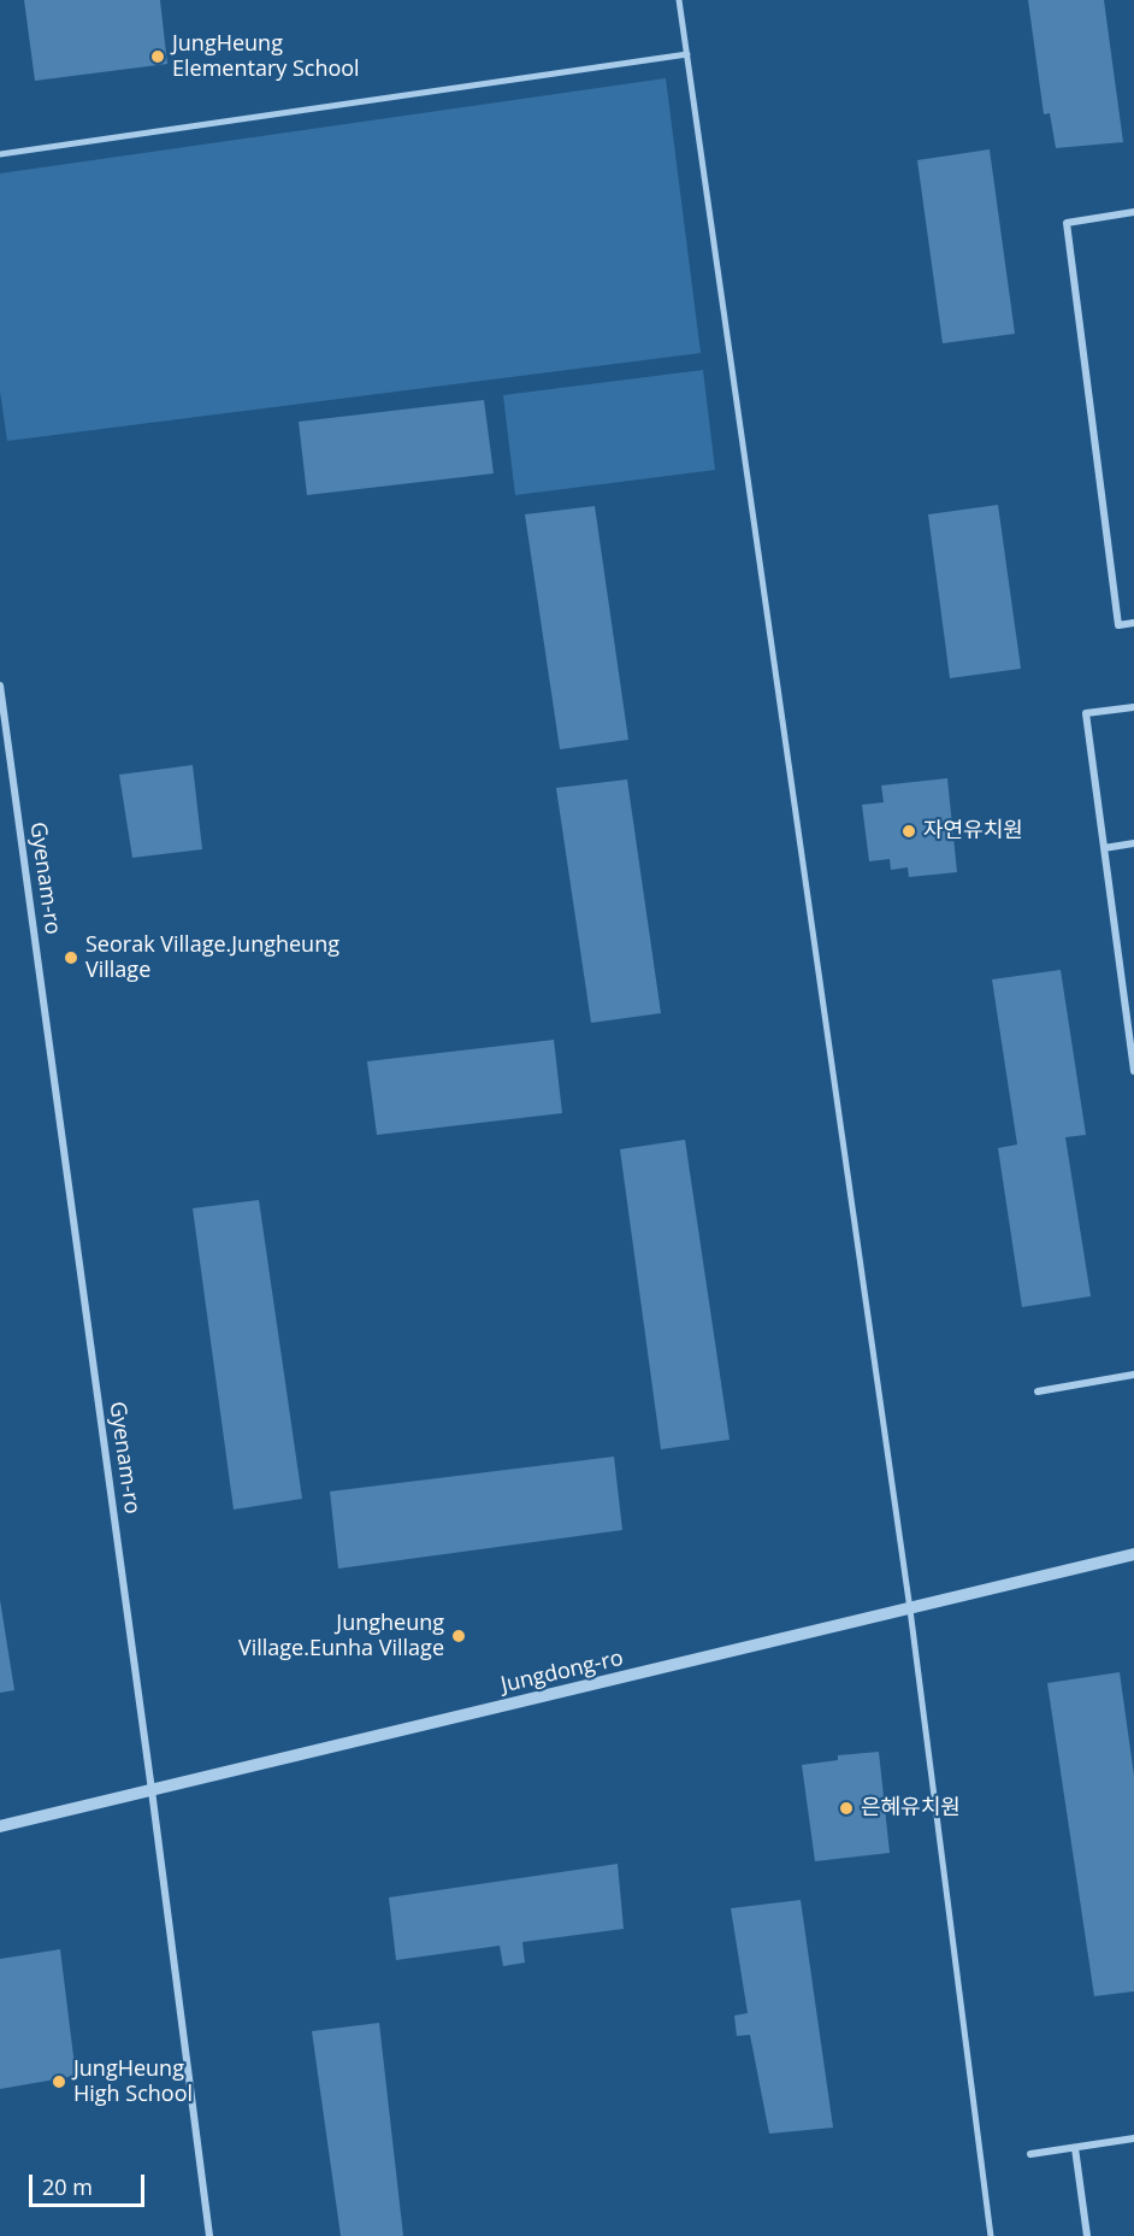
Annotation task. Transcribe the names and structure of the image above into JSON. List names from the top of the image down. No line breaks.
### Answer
{"streets":{"street":["Gyenam-ro","Jungdong-ro"]},"crossings":[["Gyenam-ro","Jungdong-ro"]],"places":["JungHeung Elementary School","자연유치원","Seorak Village.Jungheung Village","Jungheung Village.Eunha Village","은혜유치원","JungHeung High School"],"scale_bar":"20 m"}
